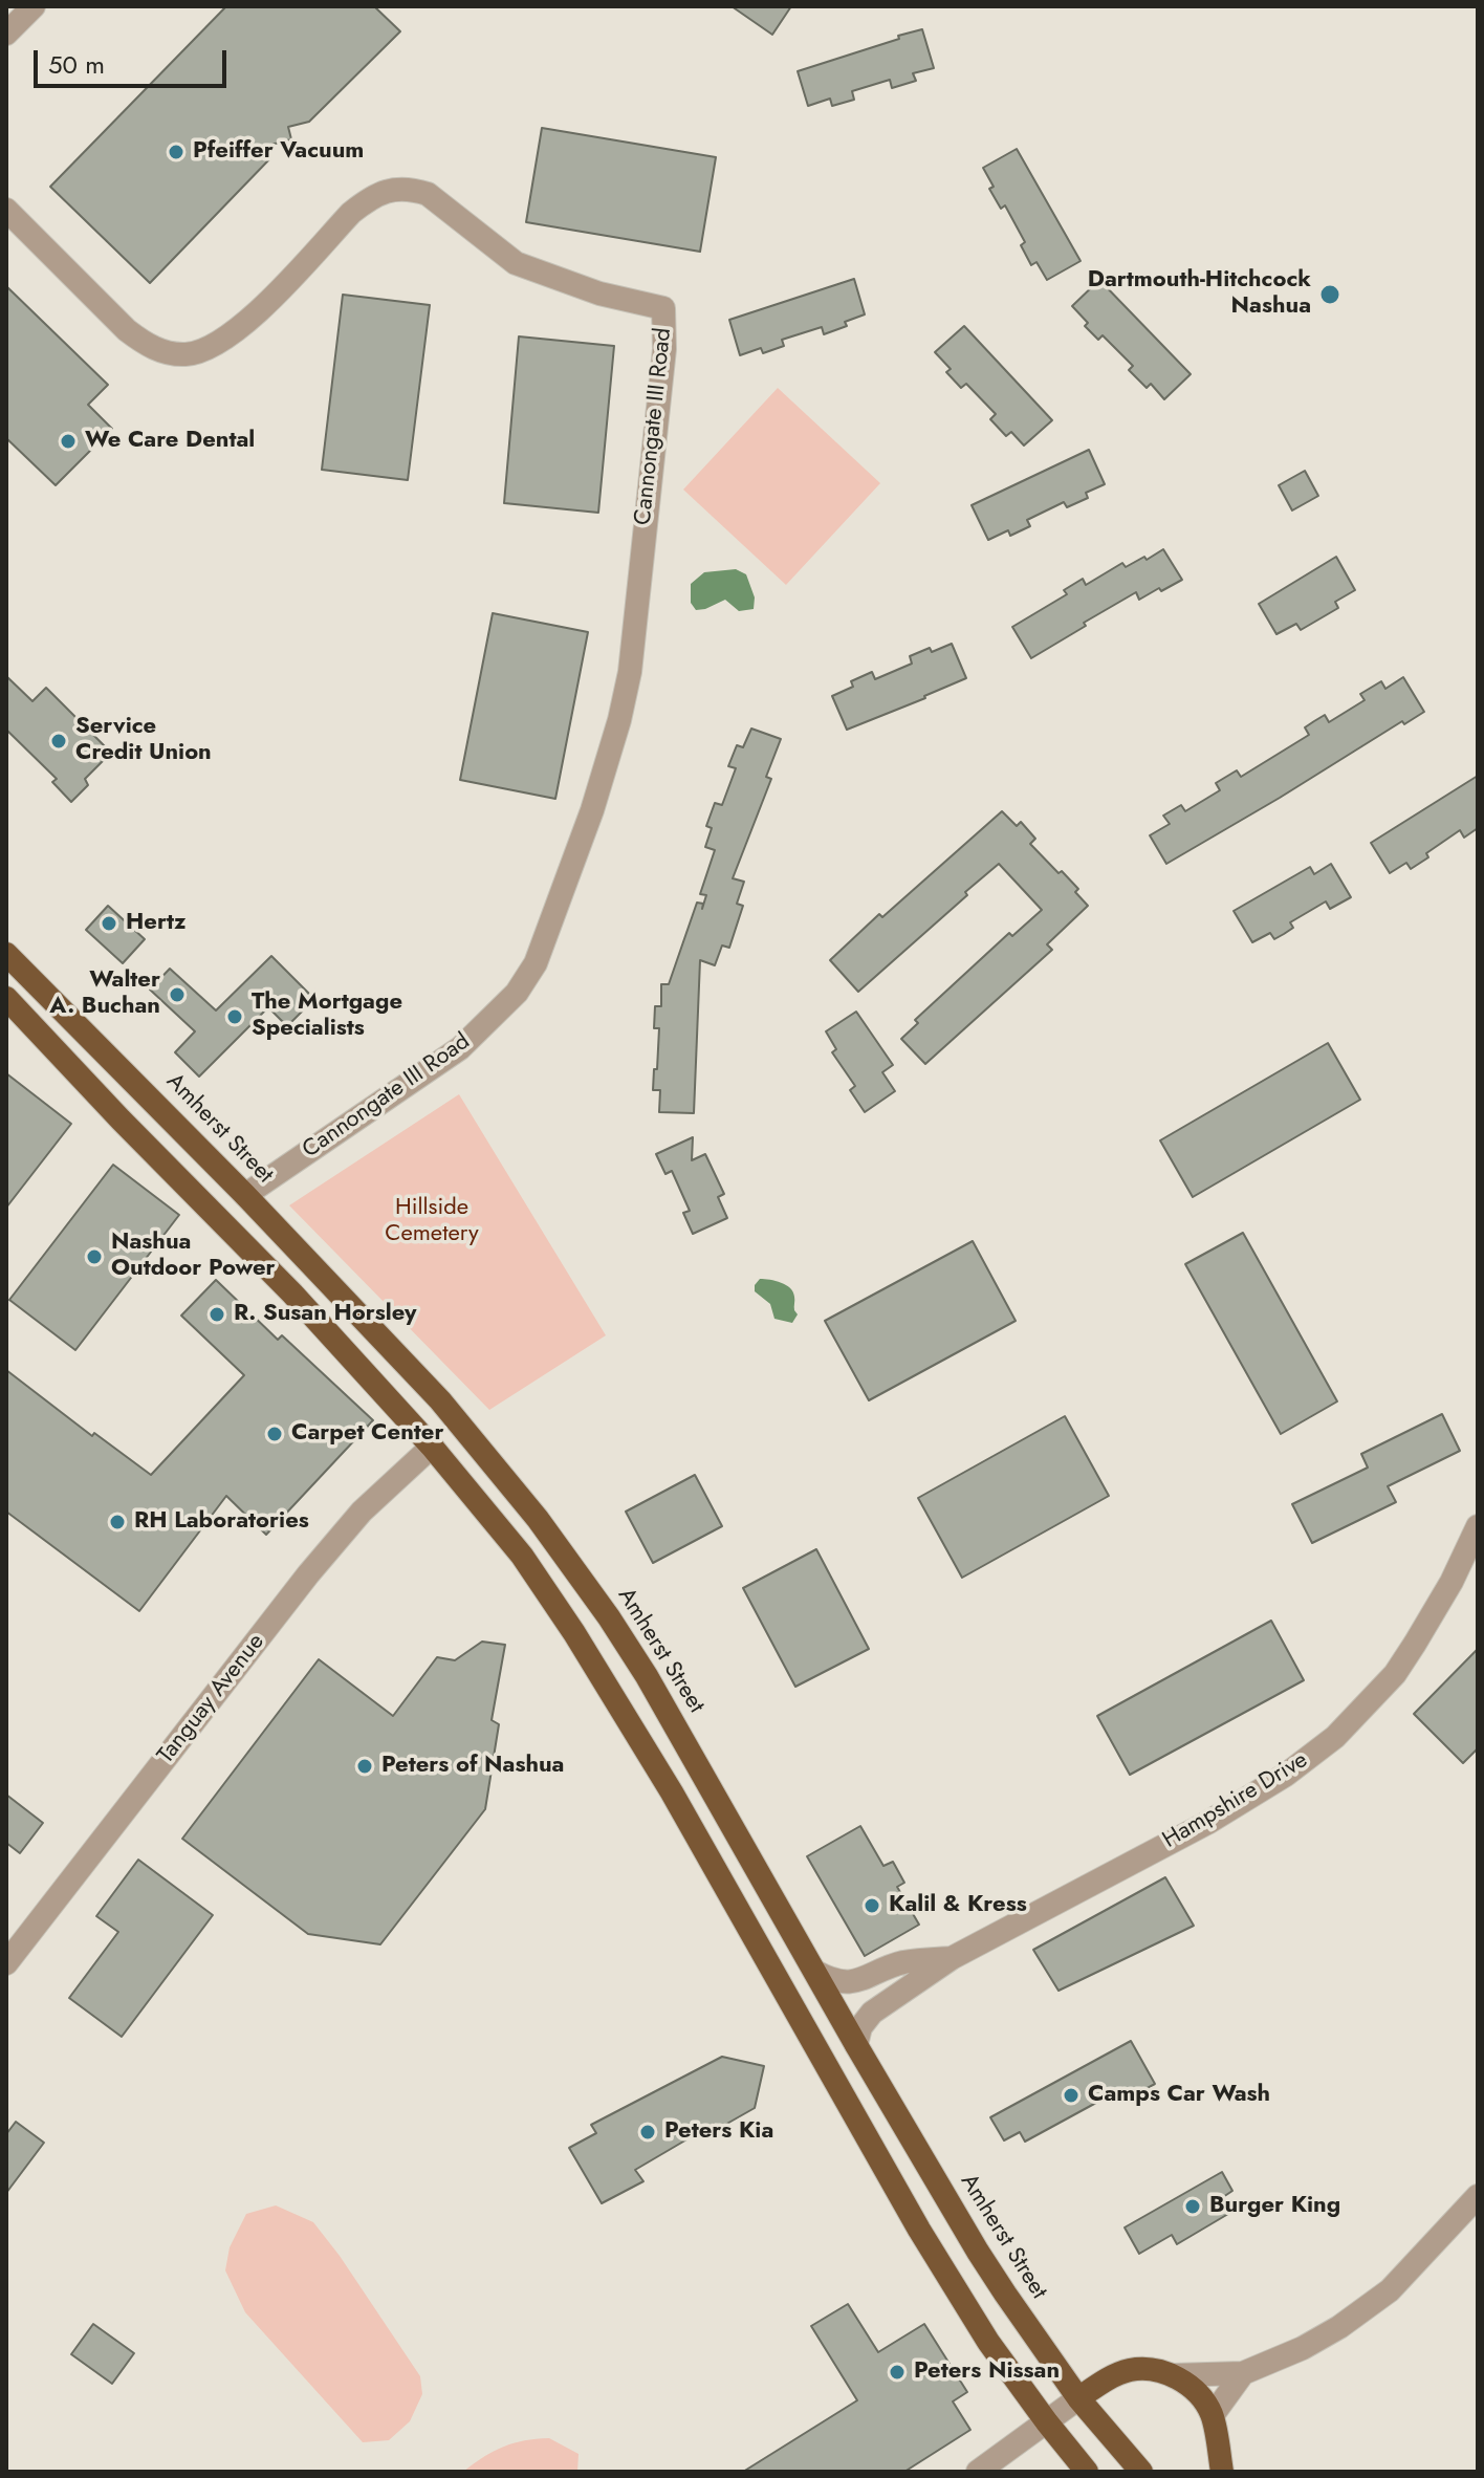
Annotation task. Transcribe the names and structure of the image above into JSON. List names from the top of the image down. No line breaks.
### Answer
{"streets":{"highway":["Amherst Street"],"street":["Cannongate III Road","Tanguay Avenue","Hampshire Drive"]},"crossings":[["Cannongate III Road","Amherst Street"],["Amherst Street","Hampshire Drive"]],"parks":["Hillside Cemetery"],"places":["Pfeiffer Vacuum","Dartmouth-Hitchcock Nashua","We Care Dental","Service Credit Union","Hertz","Walter A. Buchan","The Mortgage Specialists","Nashua Outdoor Power","R. Susan Horsley","Carpet Center","RH Laboratories","Peters of Nashua","Kalil & Kress","Camps Car Wash","Peters Kia","Burger King","Peters Nissan"],"scale_bar":"50 m"}
